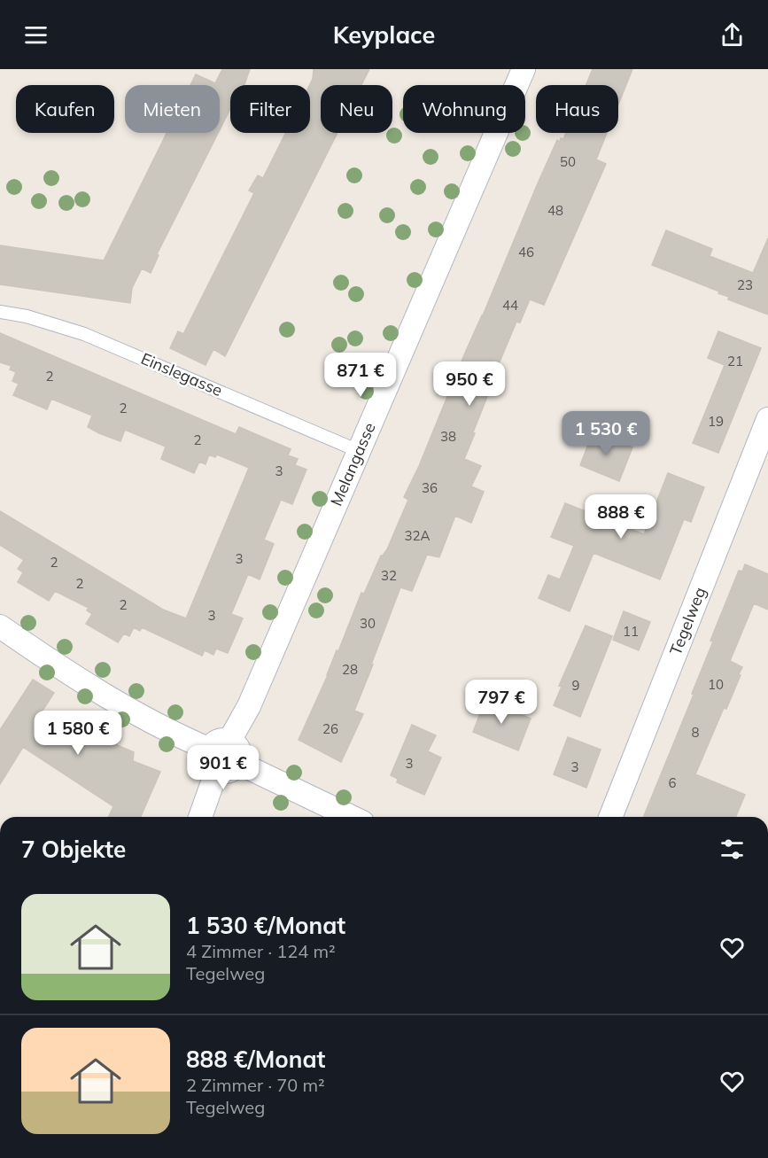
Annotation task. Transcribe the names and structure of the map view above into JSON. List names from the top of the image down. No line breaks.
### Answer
{"streets":{"street":["Melangasse","Tegelweg"],"lane":["Einslegasse"]},"crossings":[["Einslegasse","Melangasse"]],"house_numbers":["50","48","46","23","44","21","2","2","19","38","2","3","36","32A","3","2","32","2","2","3","30","11","28","10","9","26","8","3","3","6"],"page":{"header":"Keyplace","chip":["Kaufen","Mieten","Filter","Neu","Wohnung","Haus"],"price":["871 €","950 €","1 530 €","888 €","797 €","1 580 €","901 €"],"heading":"7 Objekte","list":[{"name":"1 530 €/Monat","note":"4 Zimmer · 124 m² · Tegelweg"},{"name":"888 €/Monat","note":"2 Zimmer · 70 m² · Tegelweg"}]}}
